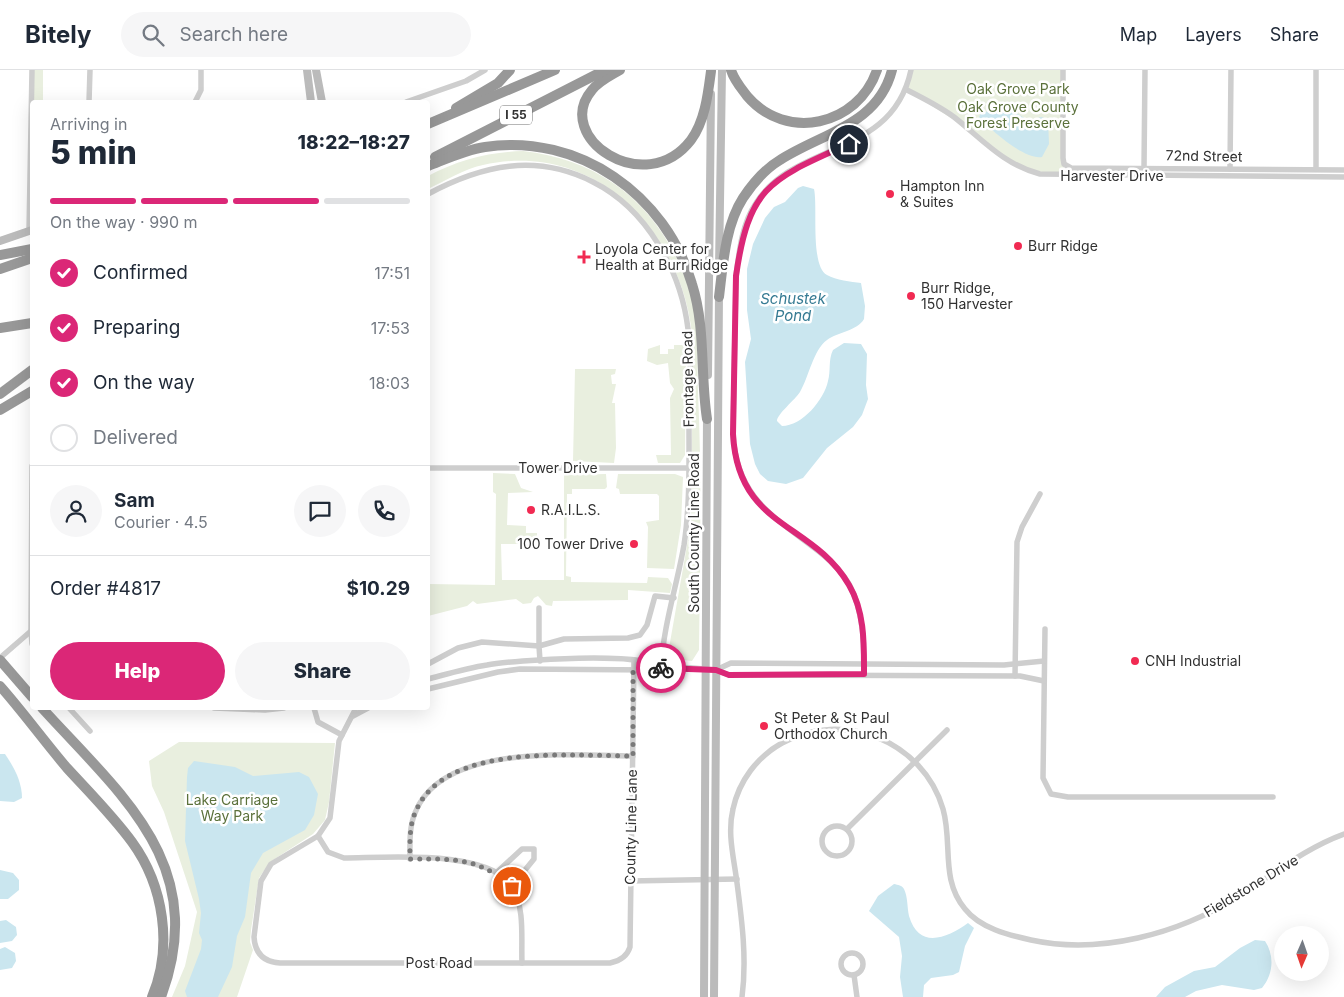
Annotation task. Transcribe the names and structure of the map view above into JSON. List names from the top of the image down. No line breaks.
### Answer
{"streets":{"highway":["I 55"],"main road":["South County Line Road"],"street":["72nd Street","Harvester Drive","Frontage Road","Tower Drive","County Line Lane","Fieldstone Drive","Post Road"]},"crossings":[["Frontage Road","Tower Drive"],["County Line Lane","Post Road"]],"water":["Schustek Pond"],"parks":["Oak Grove Park","Oak Grove County Forest Preserve","Lake Carriage Way Park"],"places":{"other":["Hampton Inn & Suites","Burr Ridge","Burr Ridge, 150 Harvester","R.A.I.L.S.","100 Tower Drive","CNH Industrial","St Peter & St Paul Orthodox Church"],"health":["Loyola Center for Health at Burr Ridge"]},"north":"bottom","page":{"header":"Bitely","search":"Search here","nav":["Map","Layers","Share"],"heading":["5 min","Arriving in","18:22–18:27"],"panel":["Sam","Courier · 4.5","Order #4817","$10.29"],"bar":"On the way · 990 m","list":[["Confirmed","17:51"],["Preparing","17:53"],["On the way","18:03"],"Delivered"],"buttons":["Help","Share"]}}
